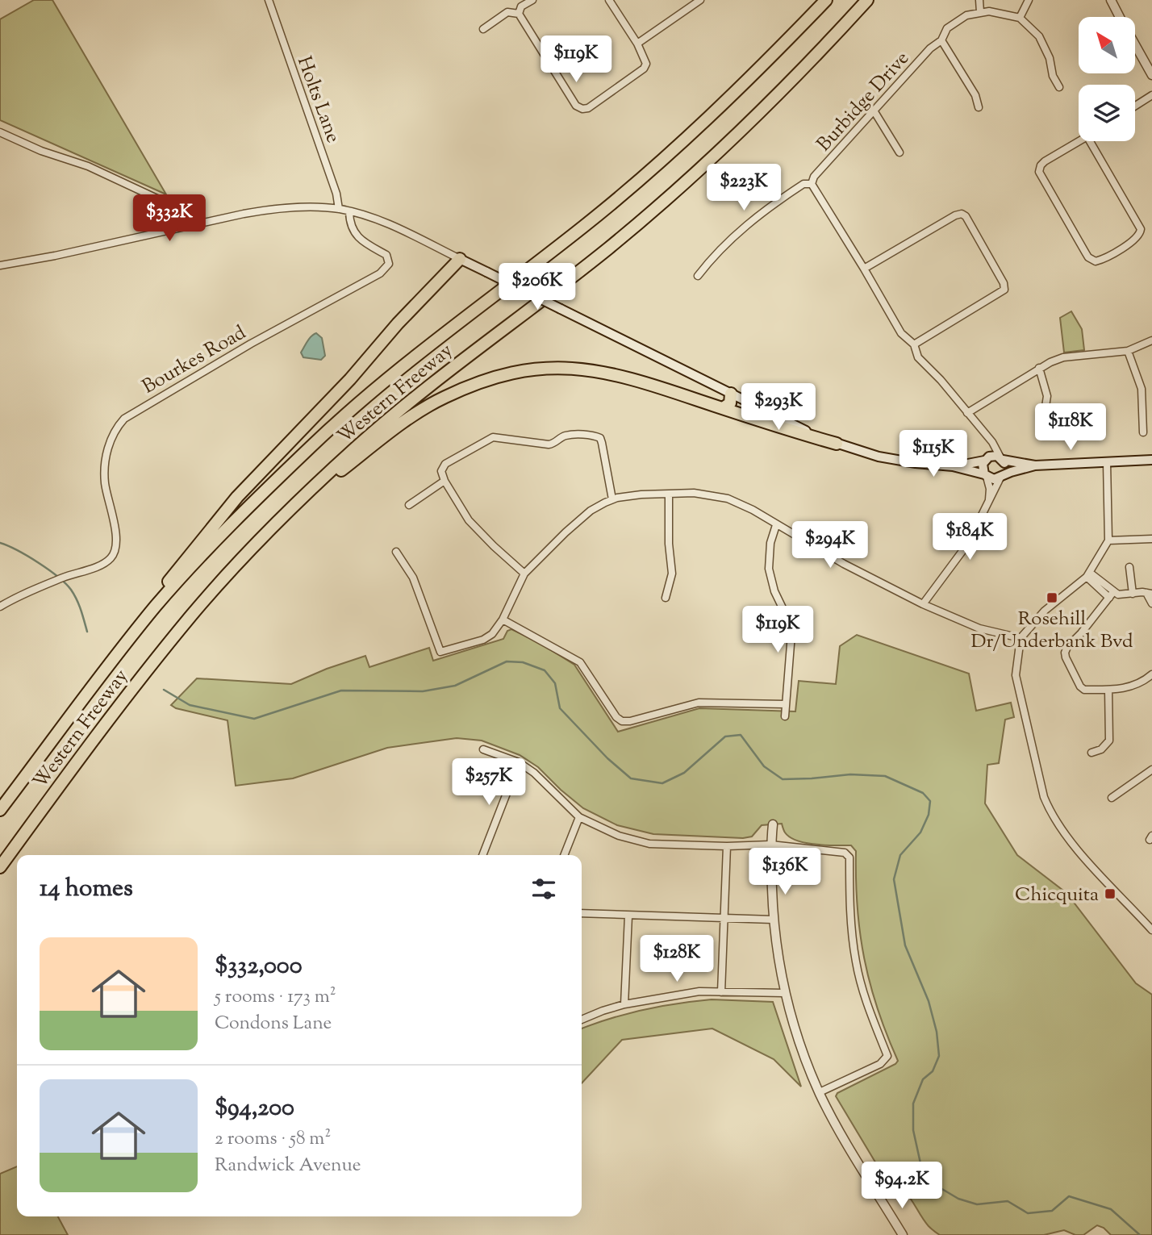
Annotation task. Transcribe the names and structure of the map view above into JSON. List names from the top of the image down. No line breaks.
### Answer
{"streets":{"highway":["Western Freeway"],"street":["Holts Lane","Burbidge Drive","Bourkes Road"]},"places":{"transit":["Rosehill Dr/Underbank Bvd","Chicquita"]},"north":"top left","page":{"price":["$119K","$223K","$332K","$206K","$293K","$118K","$115K","$184K","$294K","$119K","$257K","$136K","$128K","$94.2K"],"heading":"14 homes","list":[{"name":"$332,000","note":"5 rooms · 173 m² · Condons Lane"},{"name":"$94,200","note":"2 rooms · 58 m² · Randwick Avenue"}]}}
